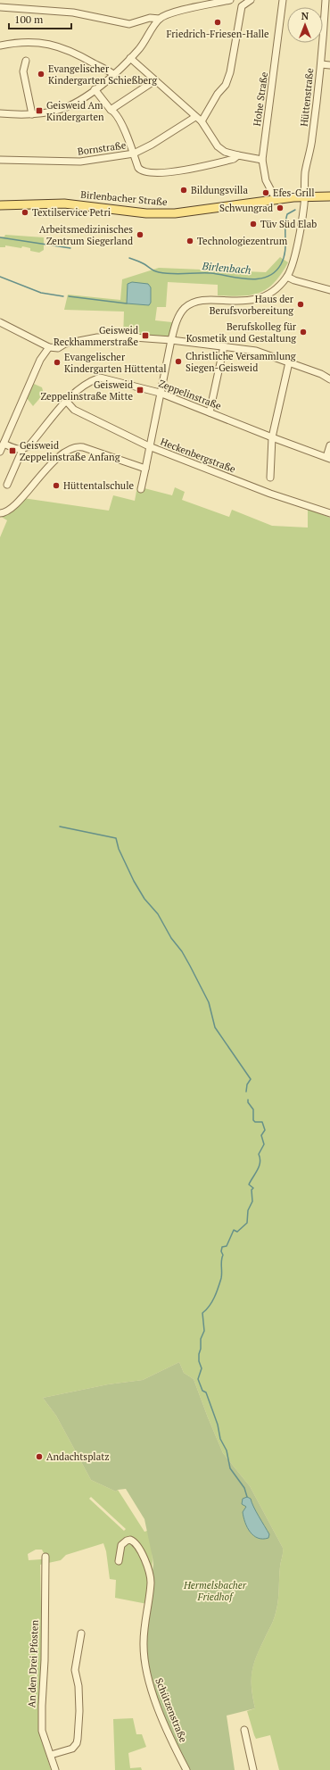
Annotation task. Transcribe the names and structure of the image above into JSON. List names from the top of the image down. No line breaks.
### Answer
{"streets":{"main road":["Birlenbacher Straße"],"street":["Hüttenstraße","Hohe Straße","Bornstraße","Zeppelinstraße","Heckenbergstraße","An den Drei Pfosten","Schützenstraße"]},"crossings":[["Hüttenstraße","Birlenbacher Straße"],["Hohe Straße","Birlenbacher Straße"],["Zeppelinstraße","Heckenbergstraße"]],"water":["Birlenbach"],"parks":["Hermelsbacher Friedhof"],"places":{"other":["Friedrich-Friesen-Halle","Evangelischer Kindergarten Schießberg","Bildungsvilla","Efes-Grill","Schwungrad","Textilservice Petri","Tüv Süd Elab","Arbeitsmedizinisches Zentrum Siegerland","Technologiezentrum","Haus der Berufsvorbereitung","Berufskolleg für Kosmetik und Gestaltung","Christliche Versammlung Siegen-Geisweid","Evangelischer Kindergarten Hüttental","Hüttentalschule","Andachtsplatz"],"transit":["Geisweid Am Kindergarten","Geisweid Reckhammerstraße","Geisweid Zeppelinstraße Mitte","Geisweid Zeppelinstraße Anfang"]},"scale_bar":"100 m","north":"top"}
